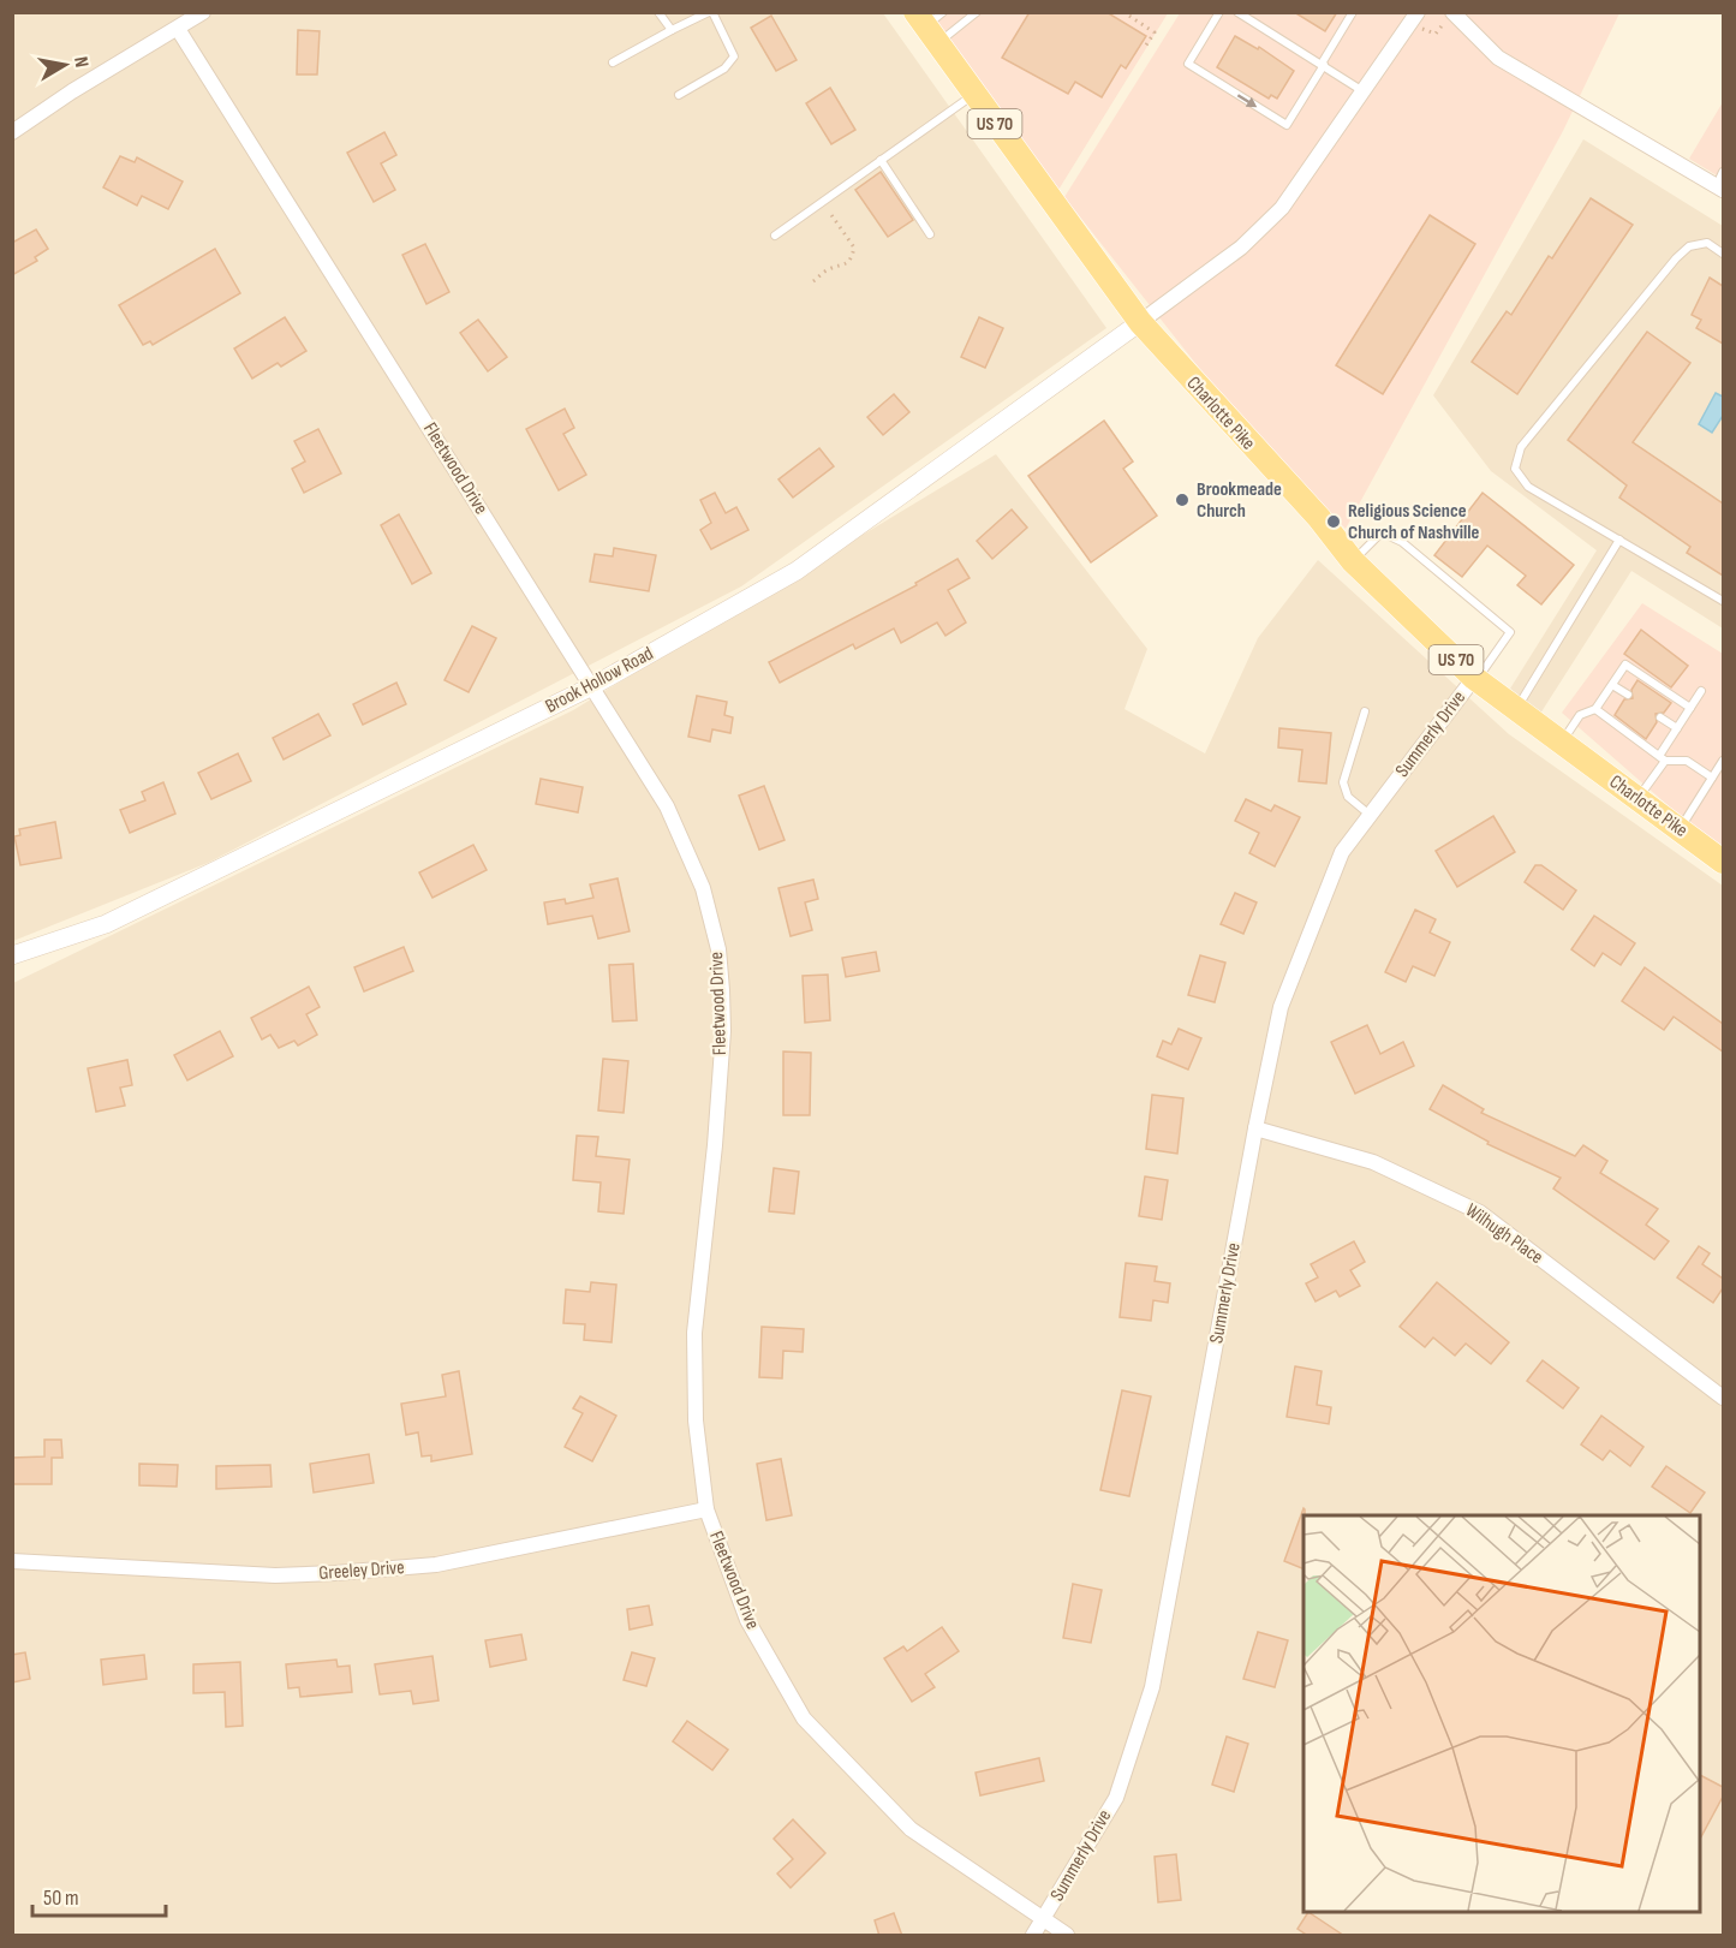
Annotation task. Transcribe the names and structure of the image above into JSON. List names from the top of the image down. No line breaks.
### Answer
{"streets":{"main road":["US 70","Charlotte Pike"],"street":["Fleetwood Drive","Brook Hollow Road","Summerly Drive","Wilhugh Place","Greeley Drive"]},"crossings":[["Charlotte Pike","Brook Hollow Road"],["Charlotte Pike","Summerly Drive"],["Fleetwood Drive","Brook Hollow Road"],["Fleetwood Drive","Summerly Drive"],["Fleetwood Drive","Greeley Drive"],["Summerly Drive","Wilhugh Place"]],"places":["Brookmeade Church","Religious Science Church of Nashville"],"scale_bar":"50 m","north":"right"}
